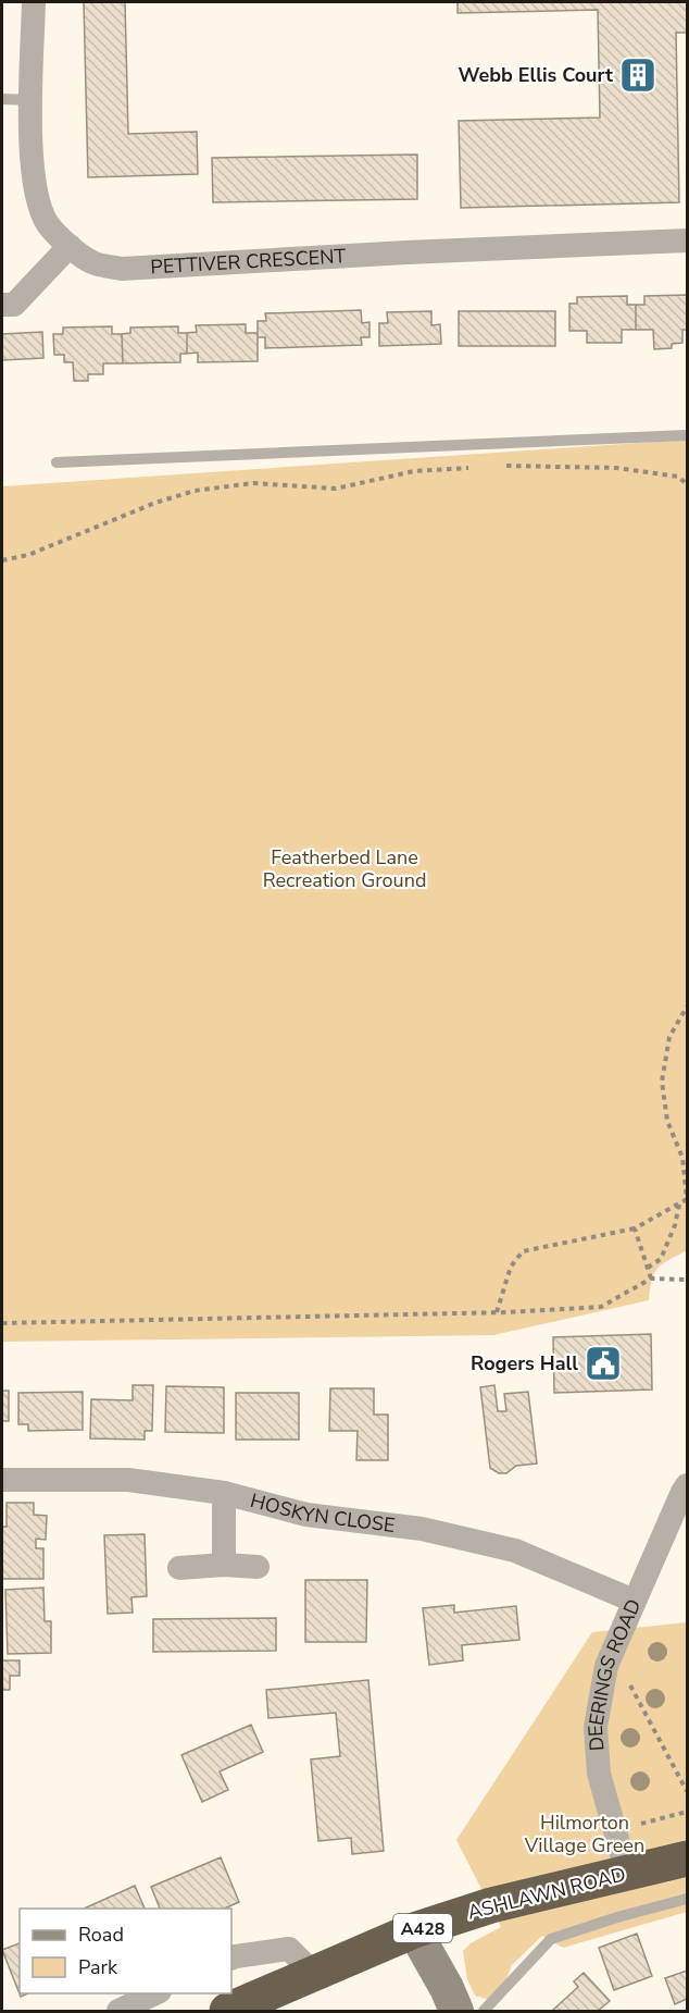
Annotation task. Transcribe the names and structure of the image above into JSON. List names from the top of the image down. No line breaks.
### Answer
{"streets":{"highway":["ASHLAWN ROAD","A428"],"street":["PETTIVER CRESCENT","HOSKYN CLOSE","DEERINGS ROAD"]},"crossings":[["HOSKYN CLOSE","DEERINGS ROAD"],["DEERINGS ROAD","ASHLAWN ROAD"]],"parks":["Featherbed Lane Recreation Ground","Hilmorton Village Green"],"places":{"building":["Webb Ellis Court"],"public building":["Rogers Hall"]},"legend":["Road","Park"]}
